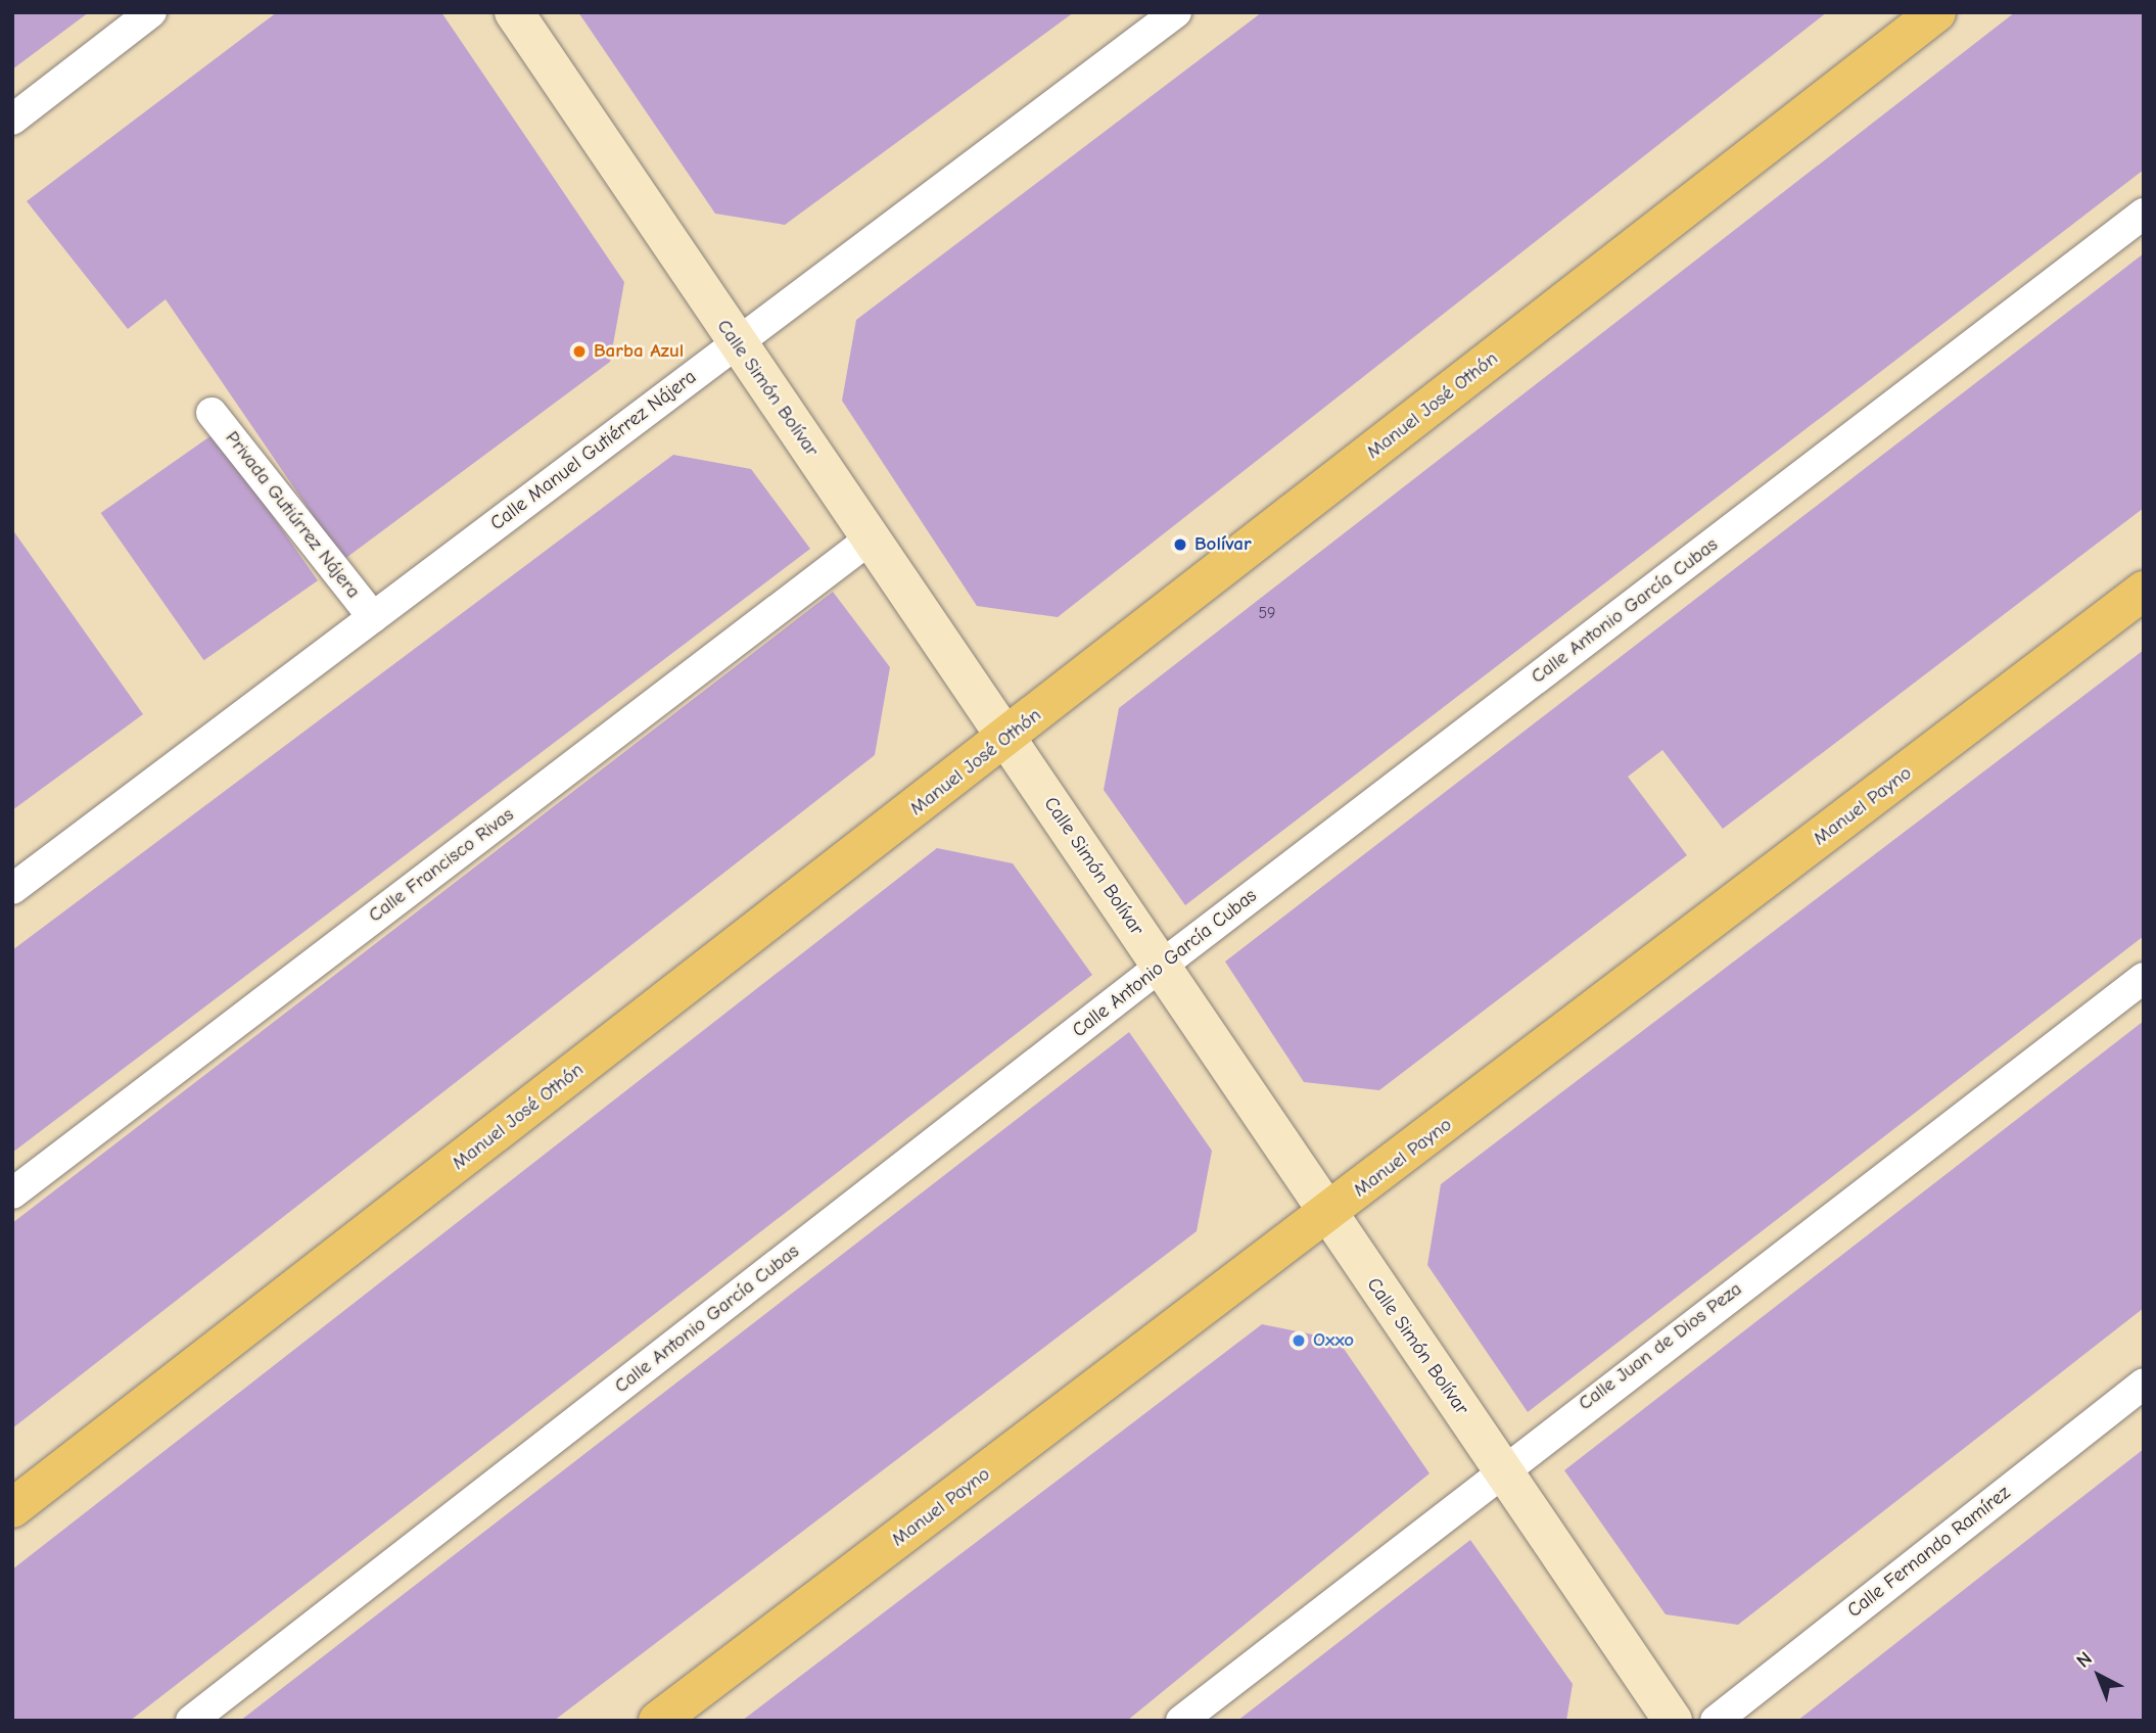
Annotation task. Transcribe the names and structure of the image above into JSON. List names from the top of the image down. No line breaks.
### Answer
{"streets":{"main road":["Manuel José Othón","Manuel Payno"],"street":["Calle Simón Bolívar","Calle Manuel Gutiérrez Nájera","Privada Gutiúrrez Nájera","Calle Antonio García Cubas","Calle Francisco Rivas","Calle Juan de Dios Peza","Calle Fernando Ramírez"]},"crossings":[["Calle Simón Bolívar","Manuel José Othón"],["Calle Simón Bolívar","Calle Manuel Gutiérrez Nájera"],["Calle Simón Bolívar","Calle Antonio García Cubas"],["Calle Simón Bolívar","Manuel Payno"],["Calle Simón Bolívar","Calle Francisco Rivas"],["Calle Simón Bolívar","Calle Juan de Dios Peza"],["Calle Manuel Gutiérrez Nájera","Privada Gutiúrrez Nájera"]],"places":["Barba Azul","Bolívar","Oxxo"],"house_numbers":["59"],"north":"top left"}
